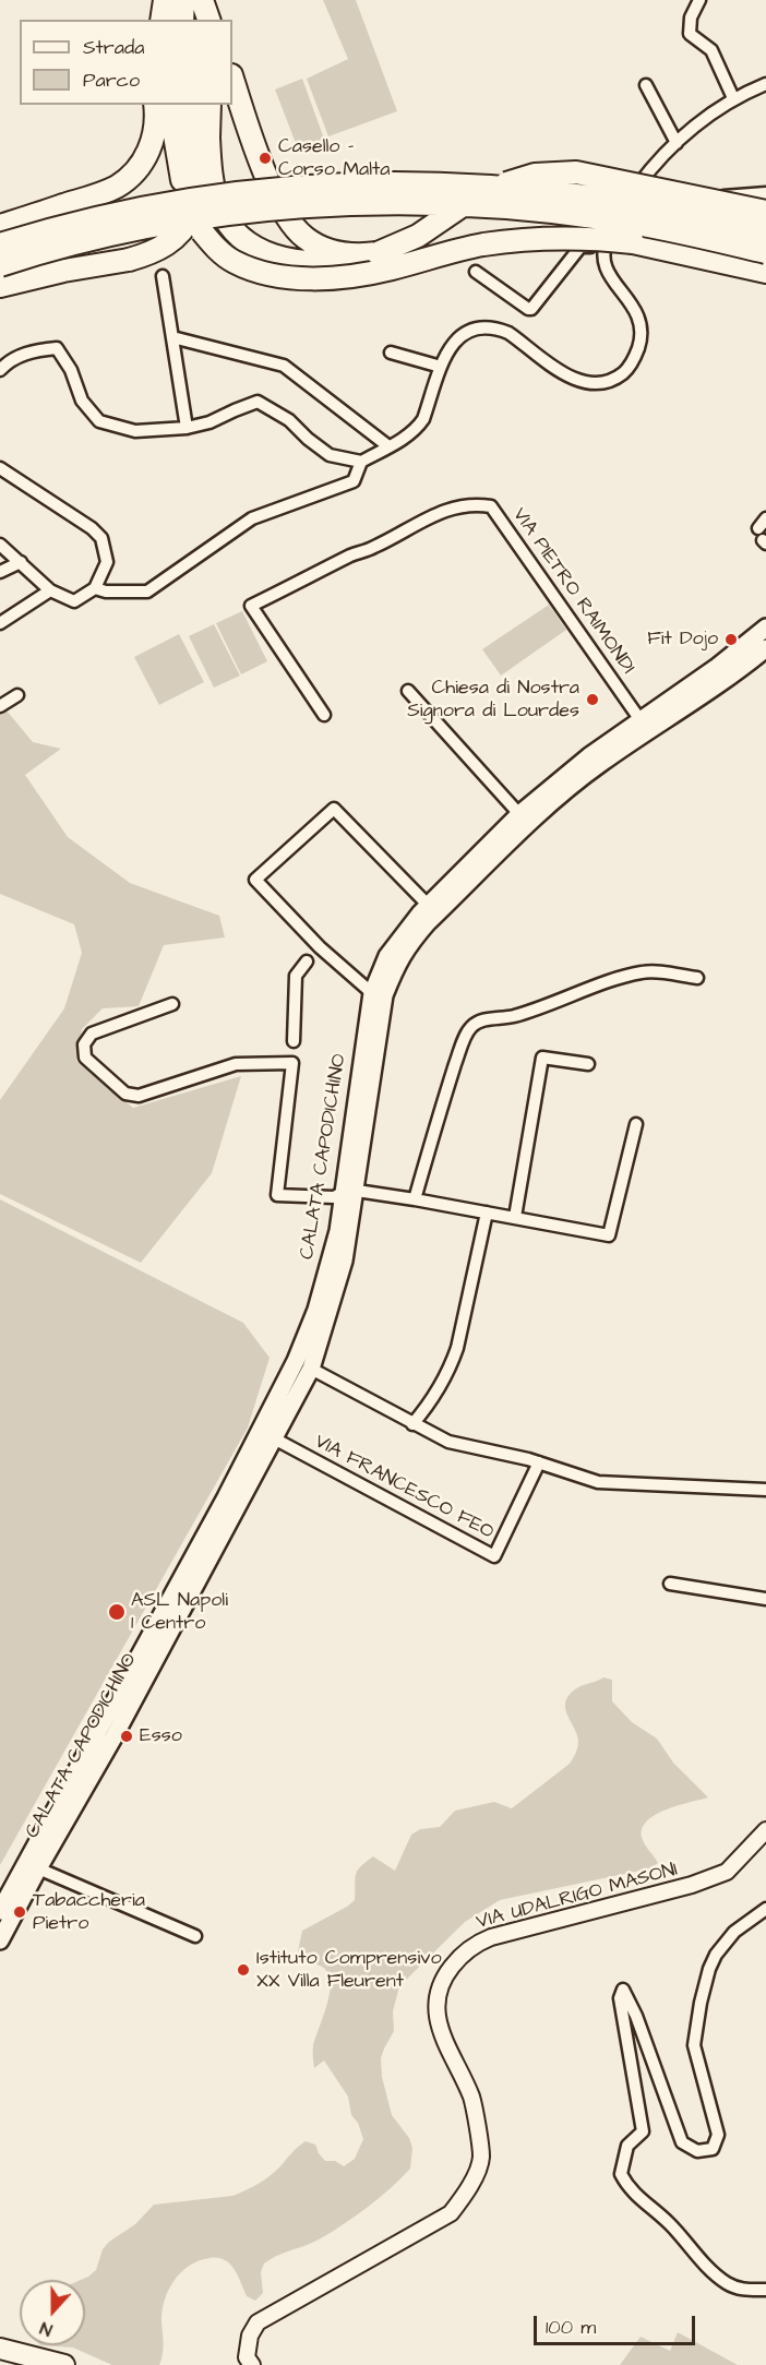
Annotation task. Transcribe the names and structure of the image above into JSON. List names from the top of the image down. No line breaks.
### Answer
{"streets":{"main road":["CALATA CAPODICHINO"],"street":["VIA PIETRO RAIMONDI","VIA FRANCESCO FEO","VIA UDALRIGO MASONI"]},"crossings":[["VIA PIETRO RAIMONDI","CALATA CAPODICHINO"],["CALATA CAPODICHINO","VIA FRANCESCO FEO"]],"places":["Casello - Corso Malta","Fit Dojo","Chiesa di Nostra Signora di Lourdes","ASL Napoli 1 Centro","Esso","Tabaccheria Pietro","Istituto Comprensivo XX Villa Fleurent"],"legend":["Strada","Parco"],"scale_bar":"100 m","north":"bottom"}
